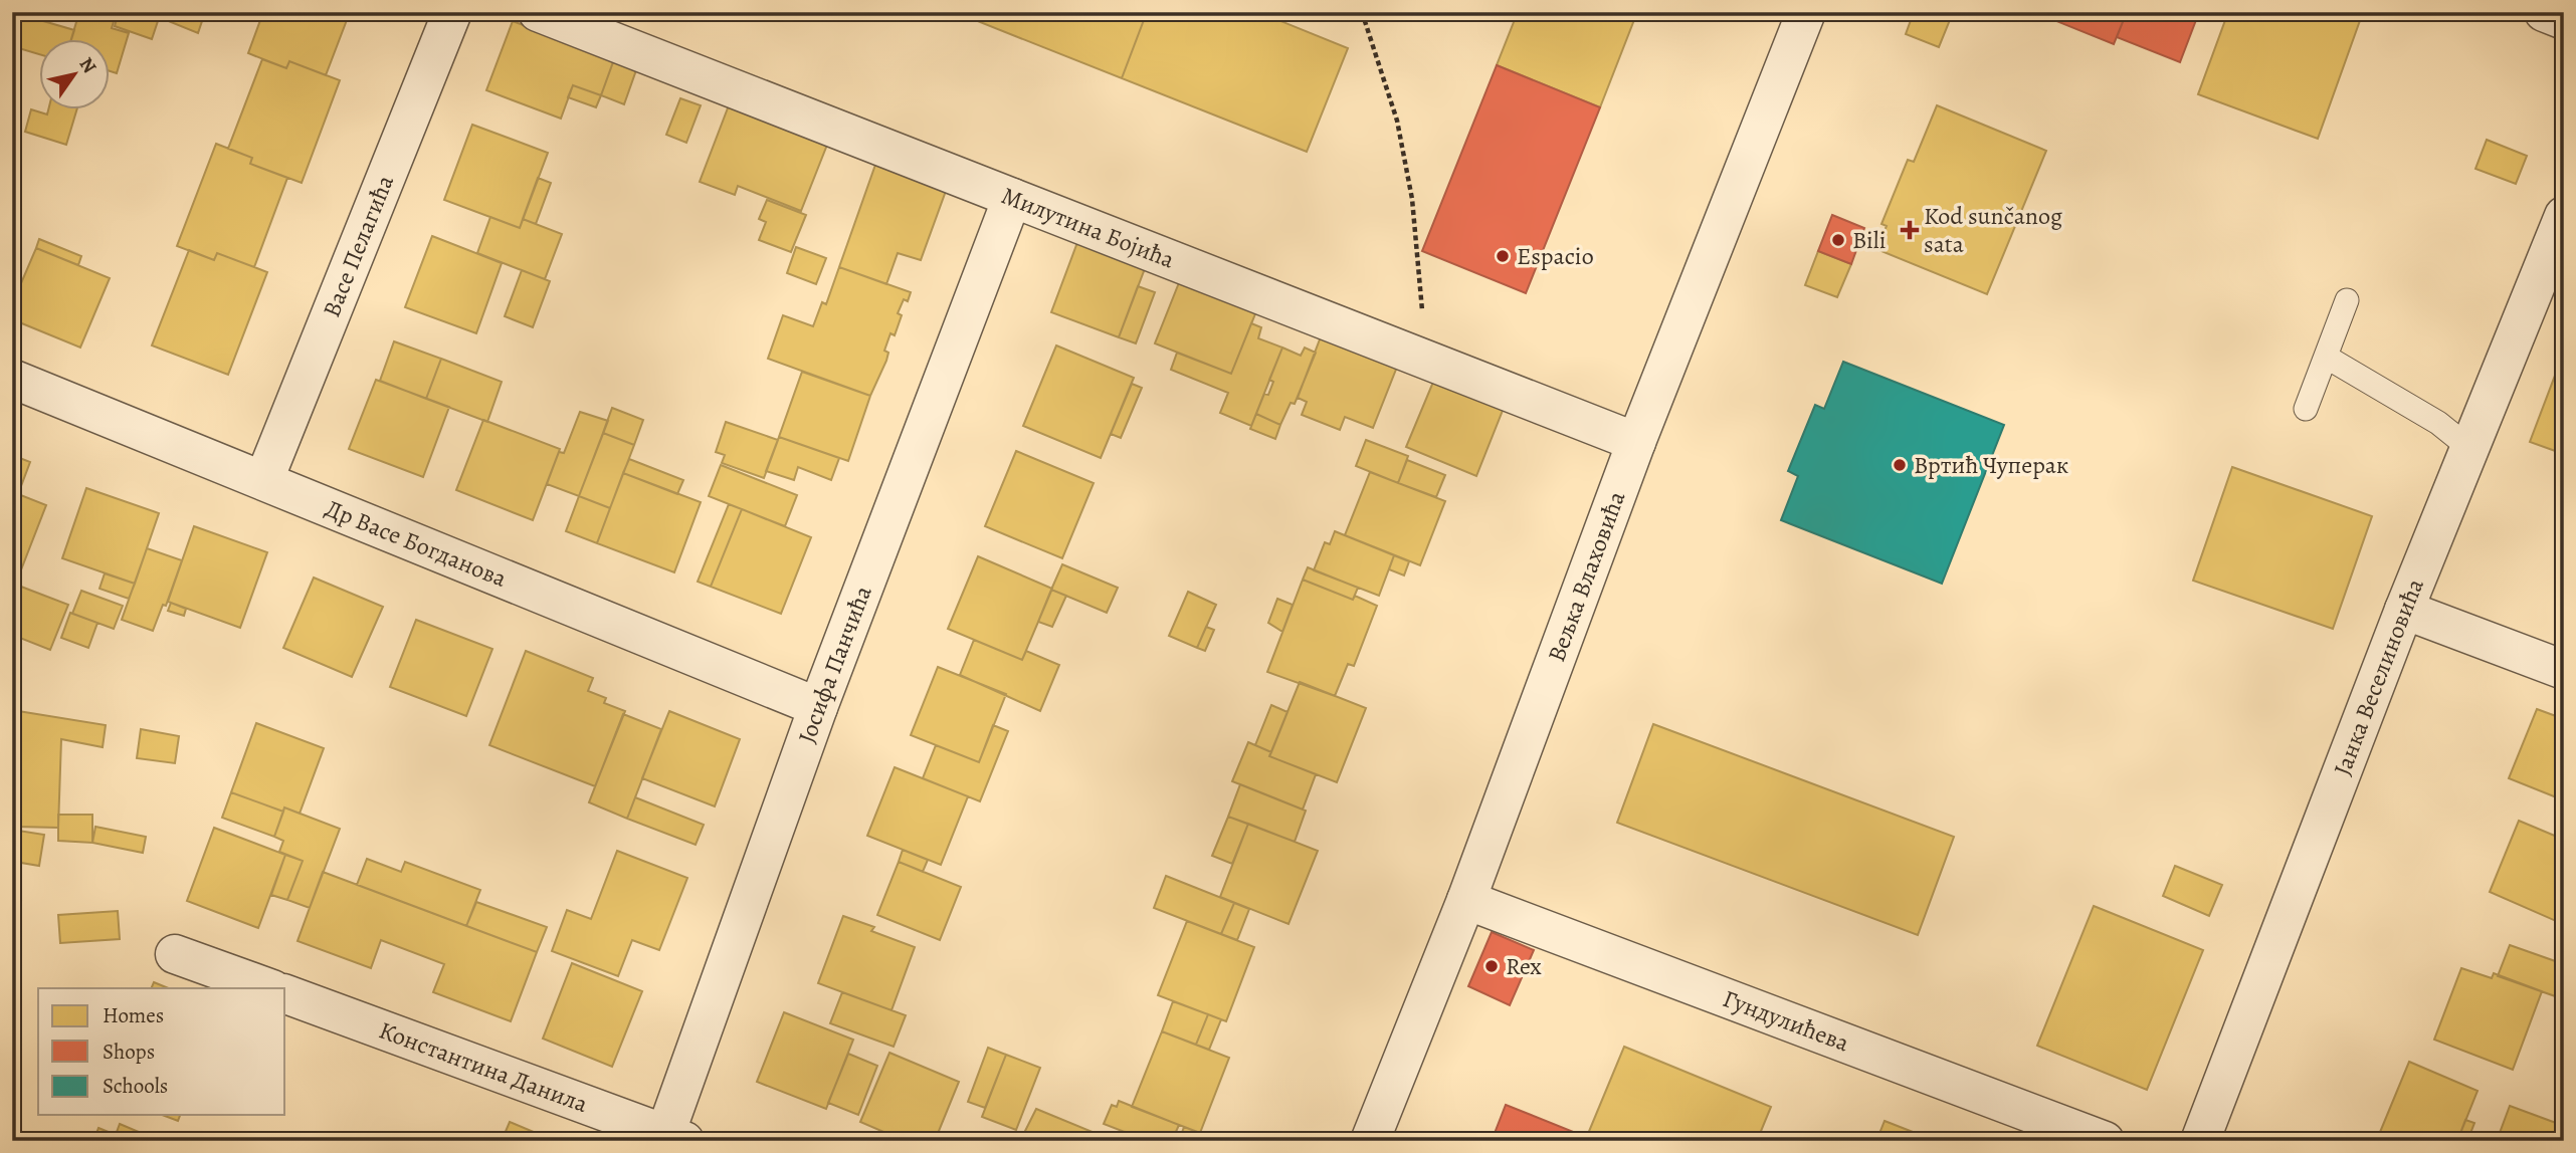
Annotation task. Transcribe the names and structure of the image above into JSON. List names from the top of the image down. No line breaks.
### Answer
{"streets":{"street":["Милутина Бојића","Васе Пелагића","Др Васе Богданова","Вељка Влаховића","Јосифа Панчића","Јанка Веселиновића","Гундулићева","Константина Данила"]},"crossings":[["Милутина Бојића","Вељка Влаховића"],["Милутина Бојића","Јосифа Панчића"],["Васе Пелагића","Др Васе Богданова"],["Др Васе Богданова","Јосифа Панчића"],["Вељка Влаховића","Гундулићева"],["Јосифа Панчића","Константина Данила"]],"places":{"health":["Kod sunčanog sata"],"other":["Bili","Espacio","Вртић Чуперак","Rex"]},"legend":["Homes","Shops","Schools"],"north":"top right"}
